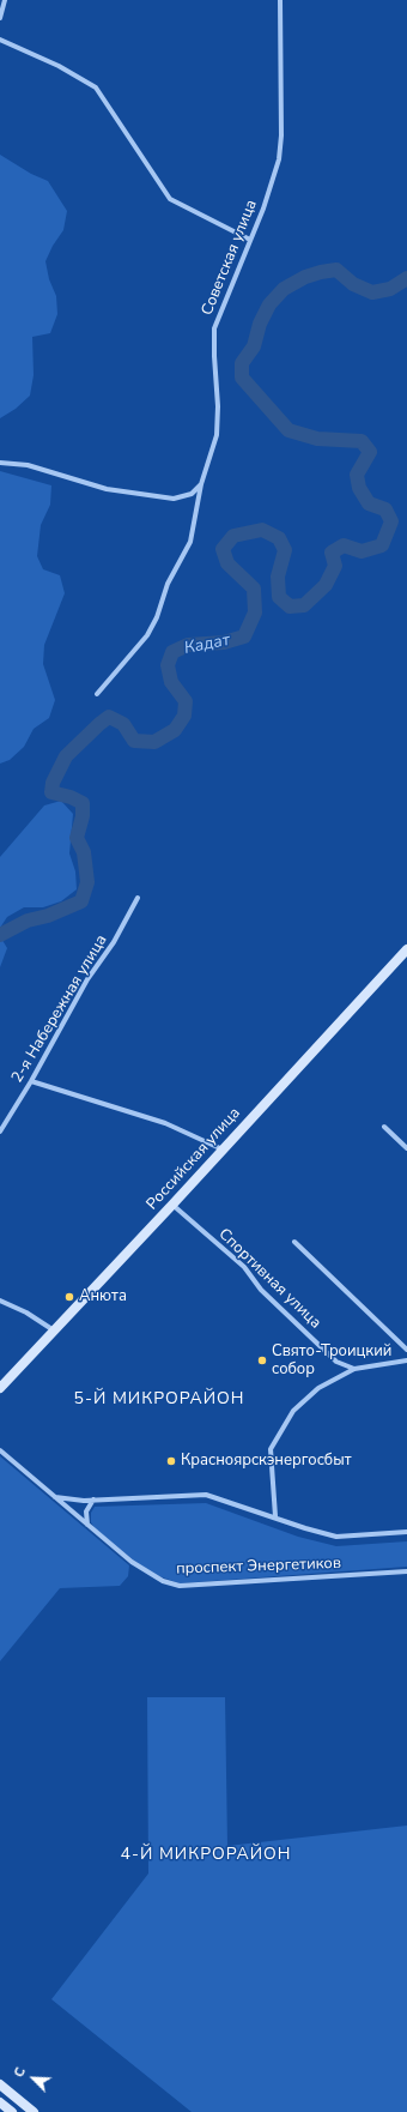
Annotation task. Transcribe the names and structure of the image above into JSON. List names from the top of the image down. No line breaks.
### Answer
{"streets":{"street":["Советская улица","2-я Набережная улица","Российская улица","Спортивная улица","проспект Энергетиков"]},"crossings":[["Российская улица","Спортивная улица"]],"districts":["5-Й МИКРОРАЙОН","4-Й МИКРОРАЙОН"],"water":["Кадат"],"places":["Анюта","Свято-Троицкий собор","Красноярскэнергосбыт"],"north":"top left"}
